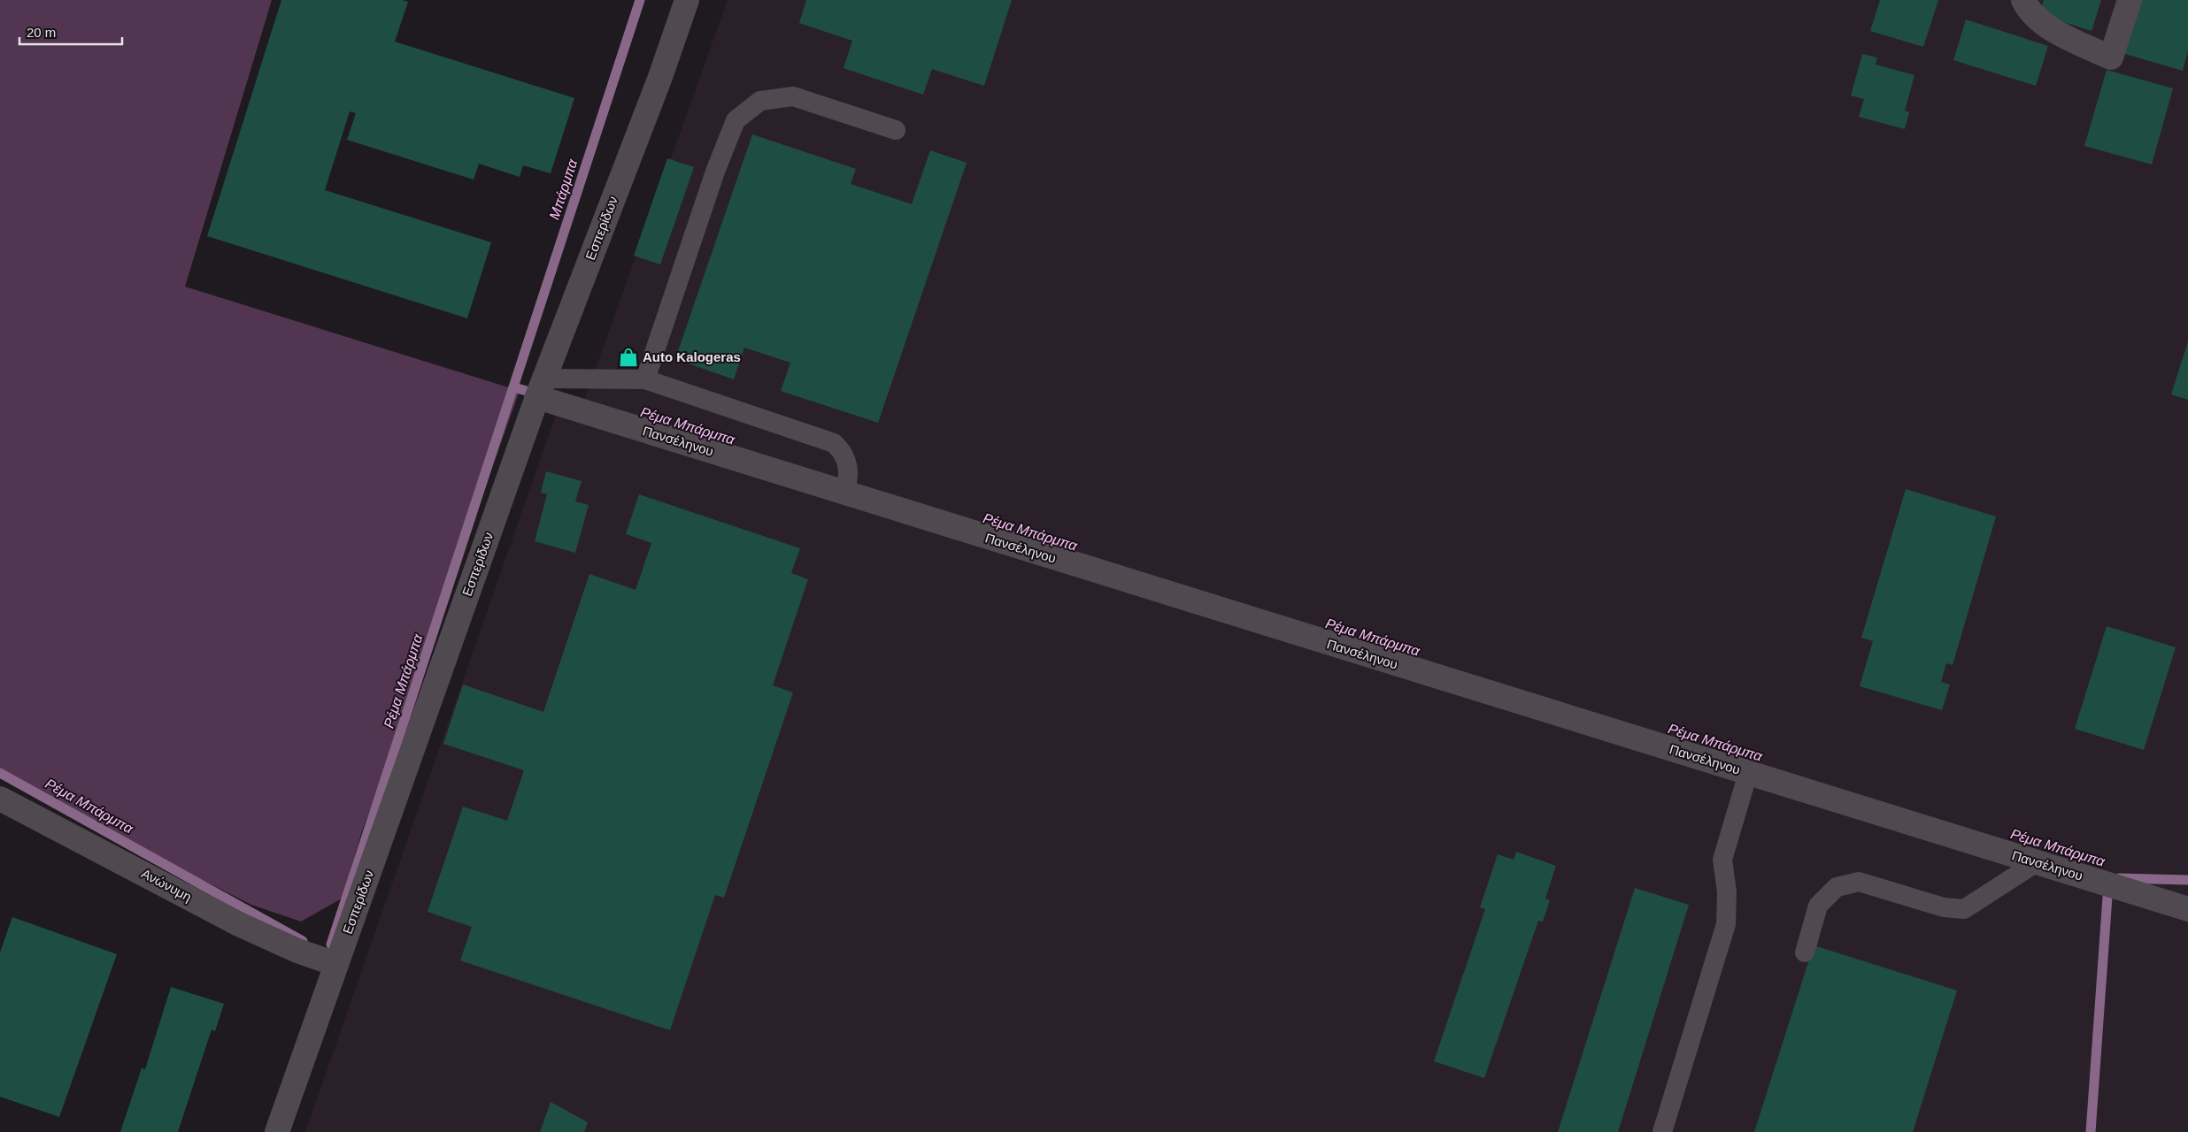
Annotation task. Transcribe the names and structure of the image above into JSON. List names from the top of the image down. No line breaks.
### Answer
{"streets":{"street":["Εσπερίδων","Πανσέληνου","Ανώνυμη"]},"crossings":[["Εσπερίδων","Πανσέληνου"],["Εσπερίδων","Ανώνυμη"]],"water":["Μπάρμπα","Ρέμα Μπάρμπα"],"places":{"shop":["Auto Kalogeras"]},"scale_bar":"20 m"}
